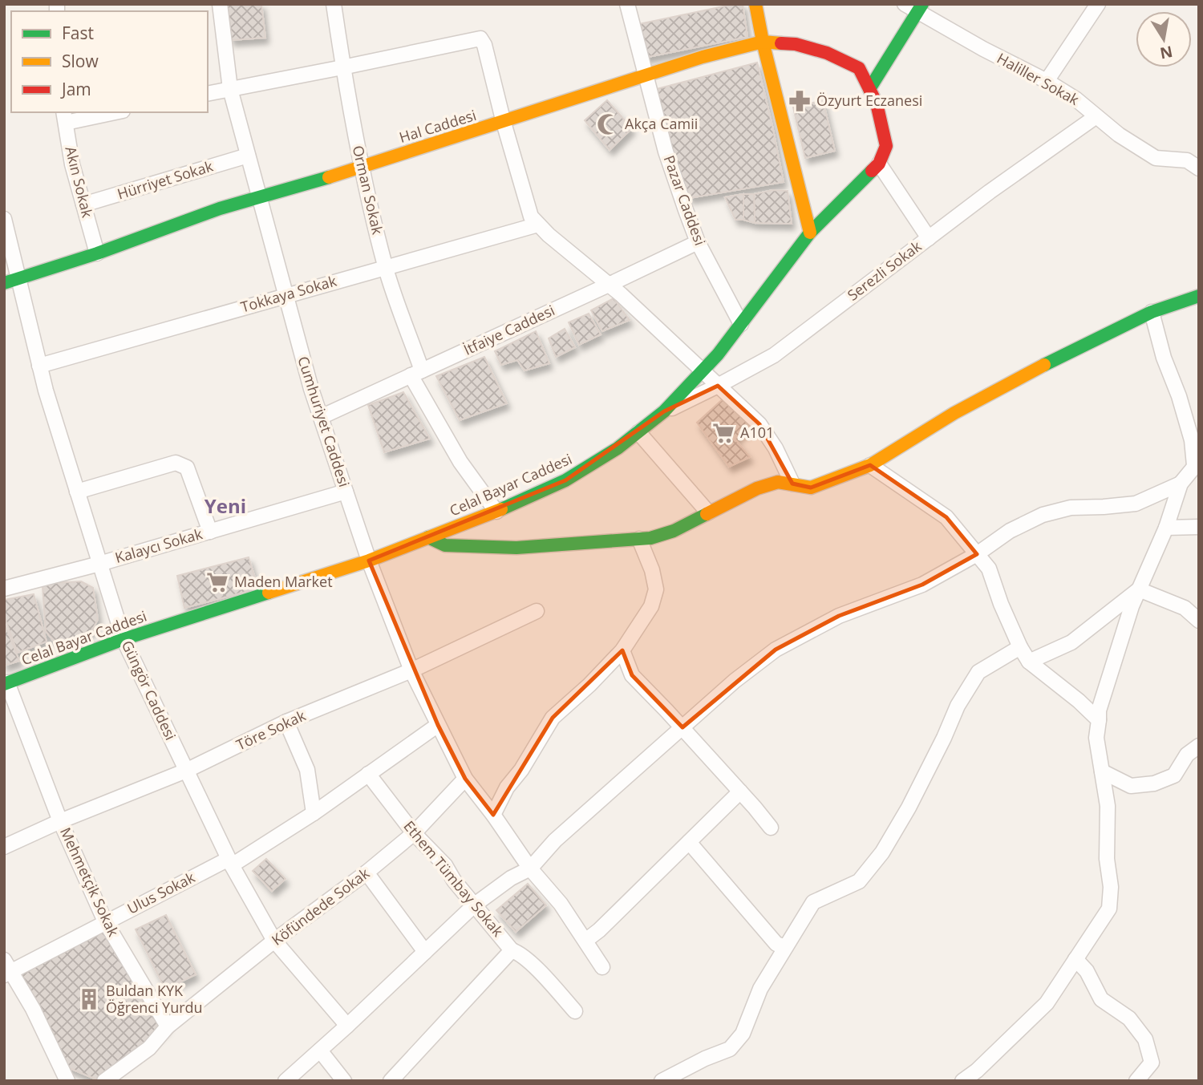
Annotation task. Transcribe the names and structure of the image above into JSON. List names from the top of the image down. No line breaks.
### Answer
{"streets":{"street":["Haliller Sokak","Hal Caddesi","Hürriyet Sokak","Akın Sokak","Orman Sokak","Pazar Caddesi","Serezli Sokak","Tokkaya Sokak","İtfaiye Caddesi","Cumhuriyet Caddesi","Celal Bayar Caddesi","Kalaycı Sokak","Güngör Caddesi","Töre Sokak","Ethem Tümbay Sokak","Mehmetçik Sokak","Ulus Sokak","Köfündede Sokak"]},"crossings":[["Haliller Sokak","Serezli Sokak"],["Hal Caddesi","Akın Sokak"],["Hal Caddesi","Orman Sokak"],["Hal Caddesi","Pazar Caddesi"],["Hal Caddesi","Cumhuriyet Caddesi"],["Hal Caddesi","Güngör Caddesi"],["Hürriyet Sokak","Akın Sokak"],["Hürriyet Sokak","Cumhuriyet Caddesi"],["Orman Sokak","Tokkaya Sokak"],["Orman Sokak","İtfaiye Caddesi"],["Orman Sokak","Celal Bayar Caddesi"],["Pazar Caddesi","İtfaiye Caddesi"],["Pazar Caddesi","Celal Bayar Caddesi"],["Serezli Sokak","Celal Bayar Caddesi"],["Tokkaya Sokak","Cumhuriyet Caddesi"],["Tokkaya Sokak","Güngör Caddesi"],["İtfaiye Caddesi","Cumhuriyet Caddesi"],["Cumhuriyet Caddesi","Celal Bayar Caddesi"],["Cumhuriyet Caddesi","Kalaycı Sokak"],["Cumhuriyet Caddesi","Töre Sokak"],["Cumhuriyet Caddesi","Ulus Sokak"],["Cumhuriyet Caddesi","Köfündede Sokak"],["Celal Bayar Caddesi","Güngör Caddesi"],["Celal Bayar Caddesi","Mehmetçik Sokak"],["Kalaycı Sokak","Güngör Caddesi"],["Güngör Caddesi","Töre Sokak"],["Güngör Caddesi","Ulus Sokak"],["Güngör Caddesi","Köfündede Sokak"],["Töre Sokak","Mehmetçik Sokak"],["Ethem Tümbay Sokak","Ulus Sokak"],["Ethem Tümbay Sokak","Köfündede Sokak"],["Mehmetçik Sokak","Ulus Sokak"],["Mehmetçik Sokak","Köfündede Sokak"]],"districts":["Yeni"],"places":{"pharmacy":["Özyurt Eczanesi"],"mosque":["Akça Camii"],"supermarket":["A101","Maden Market"],"building":["Buldan KYK Öğrenci Yurdu"]},"legend":["Fast","Slow","Jam"],"north":"bottom"}
